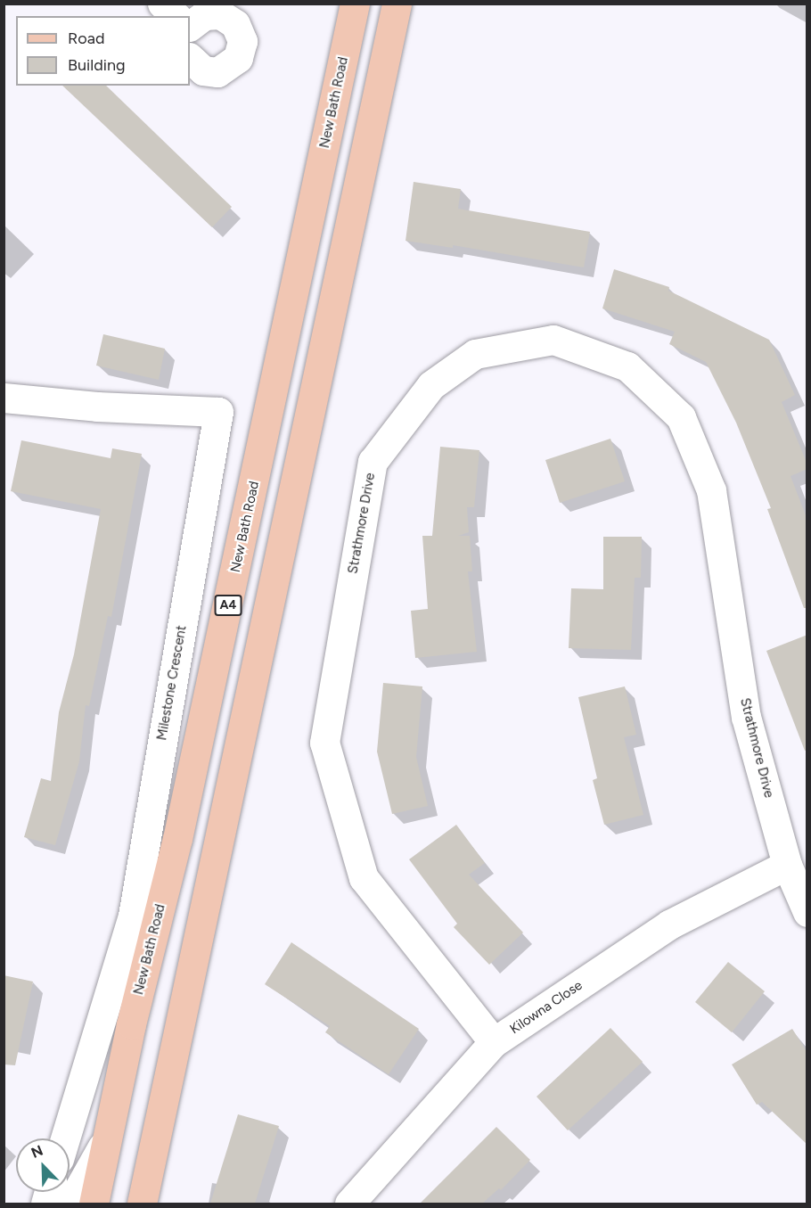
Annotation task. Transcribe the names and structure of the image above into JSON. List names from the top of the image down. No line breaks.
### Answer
{"streets":{"main road":["New Bath Road","A4"],"street":["Strathmore Drive","Milestone Crescent","Kilowna Close"]},"crossings":[["Strathmore Drive","Kilowna Close"]],"legend":["Road","Building"],"north":"top left"}
